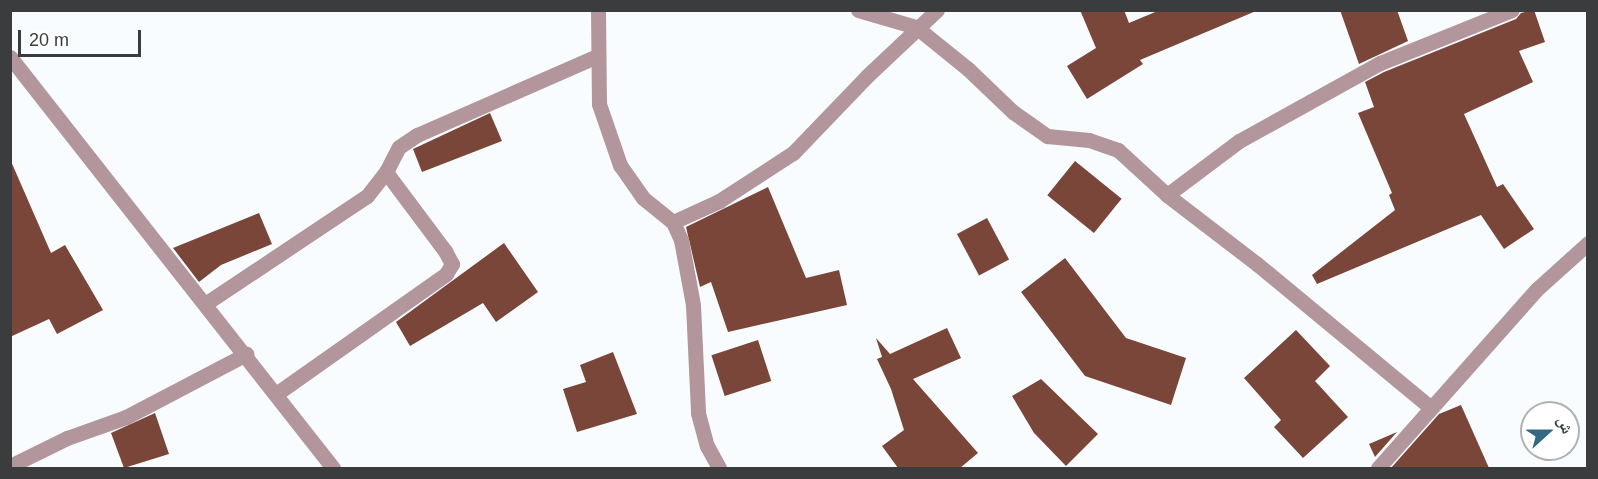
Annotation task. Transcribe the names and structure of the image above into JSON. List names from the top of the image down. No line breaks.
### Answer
{"scale_bar":"20 m","north":"right"}
